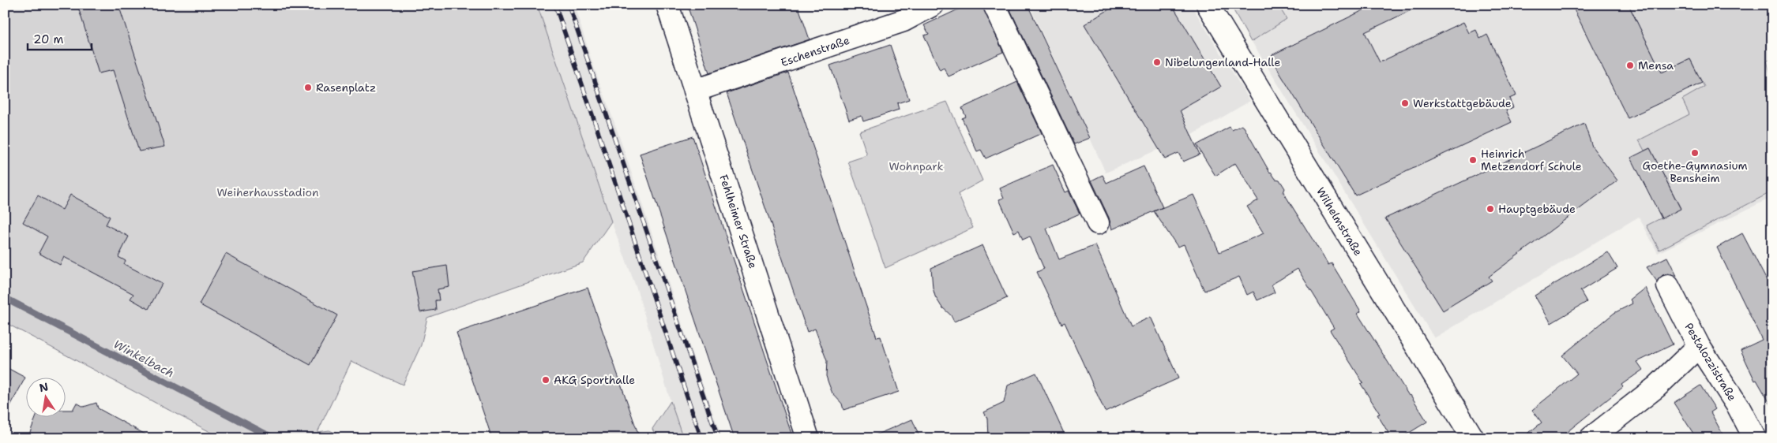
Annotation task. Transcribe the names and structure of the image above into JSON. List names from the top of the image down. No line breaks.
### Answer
{"streets":{"street":["Eschenstraße","Fehlheimer Straße","Wilhelmstraße","Pestalozzistraße"]},"crossings":[["Eschenstraße","Fehlheimer Straße"]],"water":["Winkelbach"],"parks":["Wohnpark","Weiherhausstadion"],"places":["Nibelungenland-Halle","Mensa","Rasenplatz","Werkstattgebäude","Goethe-Gymnasium Bensheim","Heinrich Metzendorf Schule","Hauptgebäude","AKG Sporthalle"],"scale_bar":"20 m","north":"top"}
